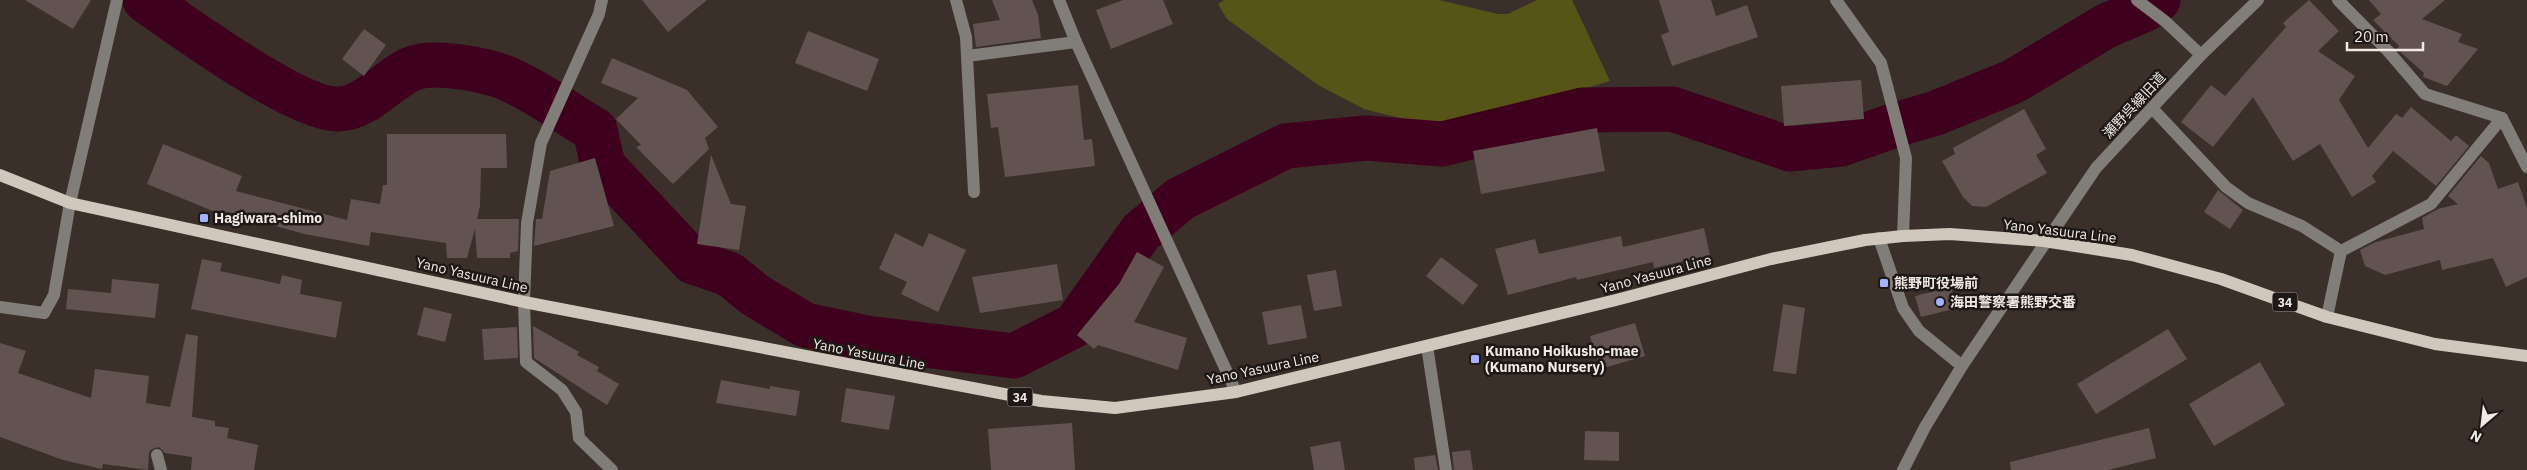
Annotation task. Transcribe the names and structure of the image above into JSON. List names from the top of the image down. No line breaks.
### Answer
{"streets":{"main road":["Yano Yasuura Line","34"],"street":["瀬野呉線旧道"]},"crossings":[["瀬野呉線旧道","Yano Yasuura Line"]],"places":{"transit":["Hagiwara-shimo","熊野町役場前","Kumano Hoikusho-mae (Kumano Nursery)"],"other":["海田警察署熊野交番"]},"scale_bar":"20 m","north":"bottom left"}
